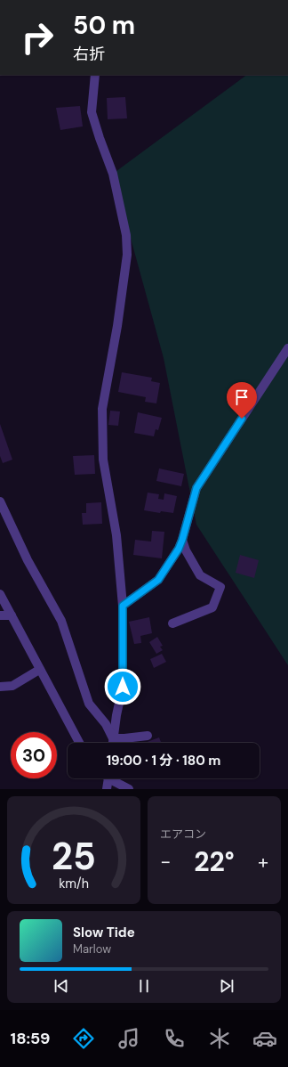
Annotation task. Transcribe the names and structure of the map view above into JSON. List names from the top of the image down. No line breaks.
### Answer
{"page":{"turn":["50 m","右折"],"limit":"30","trip":"19:00 · 1 分 · 180 m","tile":"エアコン","heat":["−","22°","+"],"song":["Slow Tide","Marlow"],"tabs":"18:59","gauge":["25","km/h"]}}
